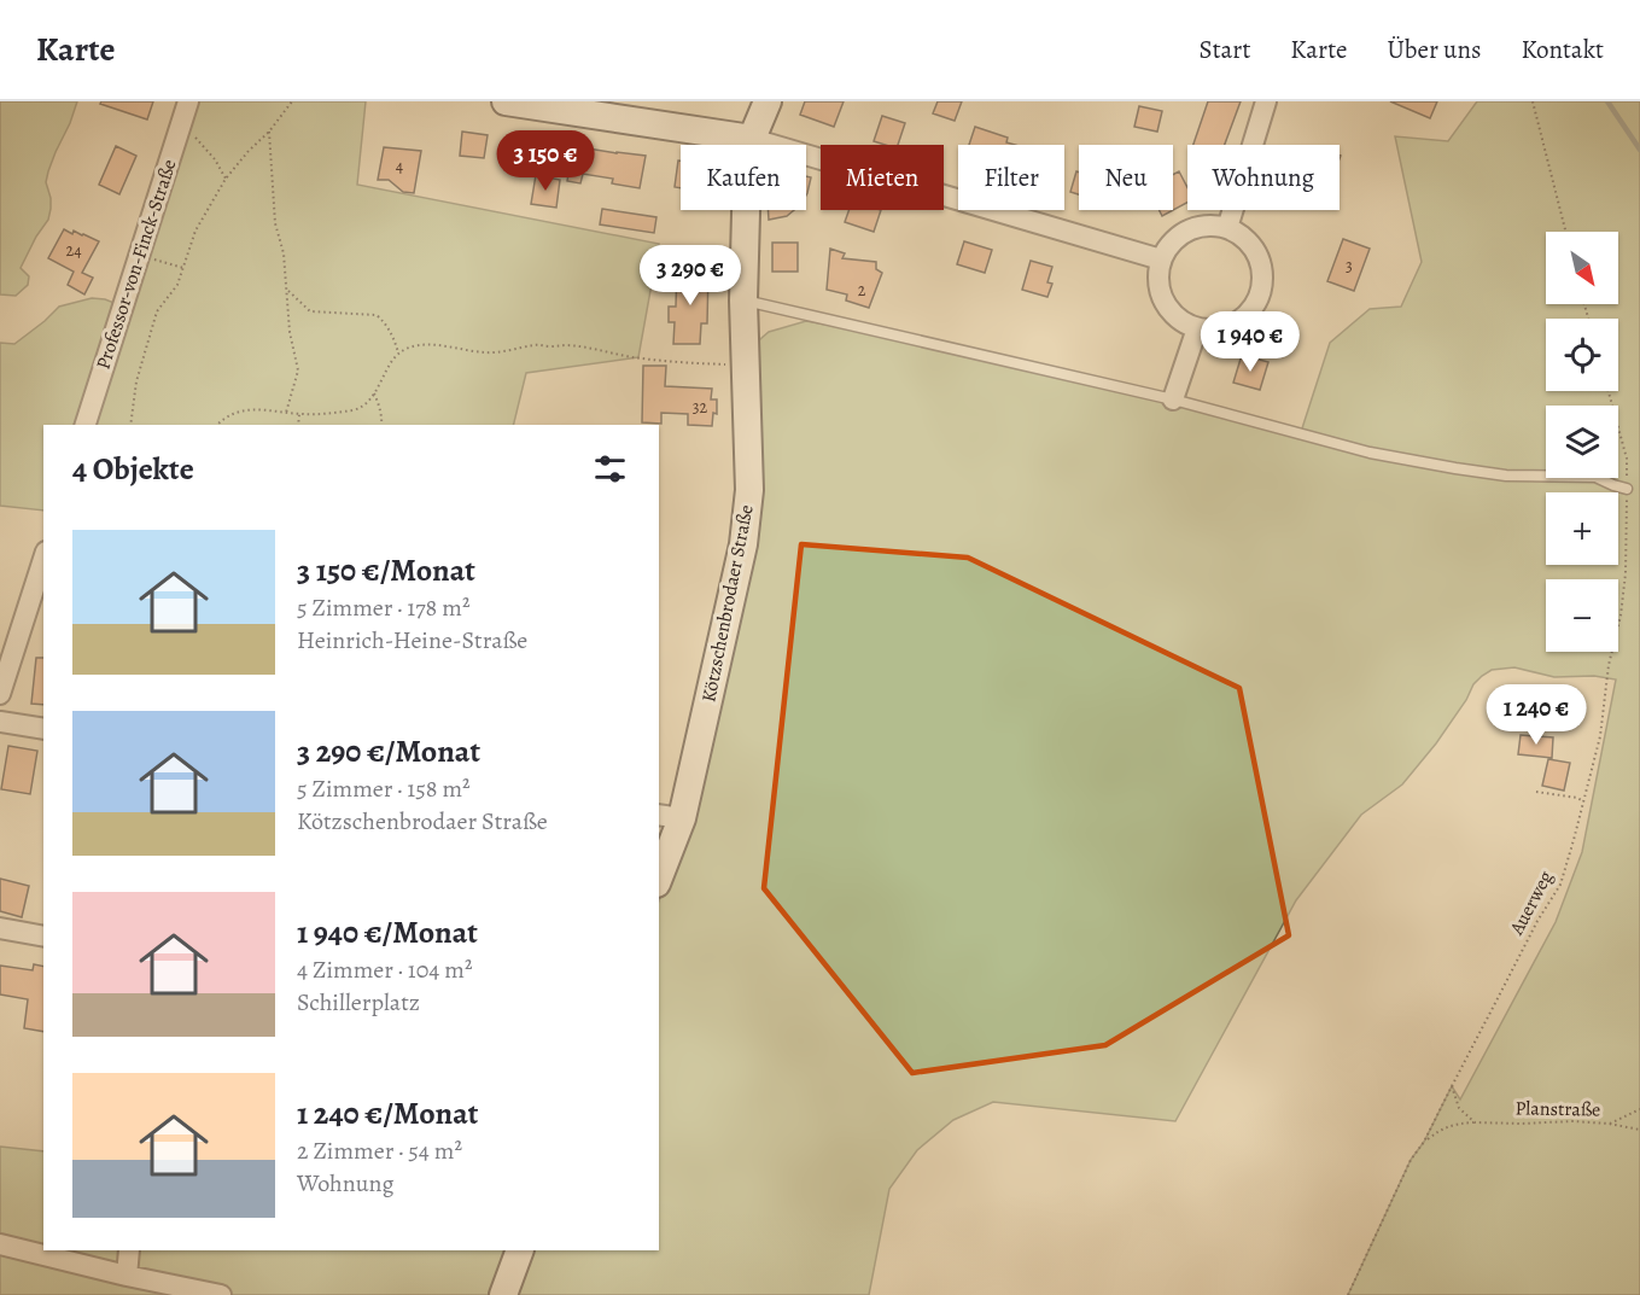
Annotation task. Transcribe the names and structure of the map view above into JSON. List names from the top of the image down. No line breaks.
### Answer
{"streets":{"street":["Professor-von-Finck-Straße","Kötzschenbrodaer Straße"],"path":["Auerweg","Planstraße"]},"crossings":[["Auerweg","Planstraße"]],"house_numbers":["4","24","3","2","32"],"north":"bottom right","page":{"header":"Karte","nav":["Start","Karte","Über uns","Kontakt"],"price":["3 150 €","3 290 €","1 940 €","1 240 €"],"chip":["Kaufen","Mieten","Filter","Neu","Wohnung"],"map_buttons":["+","−"],"heading":"4 Objekte","list":[{"name":"3 150 €/Monat","note":"5 Zimmer · 178 m² · Heinrich-Heine-Straße"},{"name":"3 290 €/Monat","note":"5 Zimmer · 158 m² · Kötzschenbrodaer Straße"},{"name":"1 940 €/Monat","note":"4 Zimmer · 104 m² · Schillerplatz"},{"name":"1 240 €/Monat","note":"2 Zimmer · 54 m² · Wohnung"}]}}
